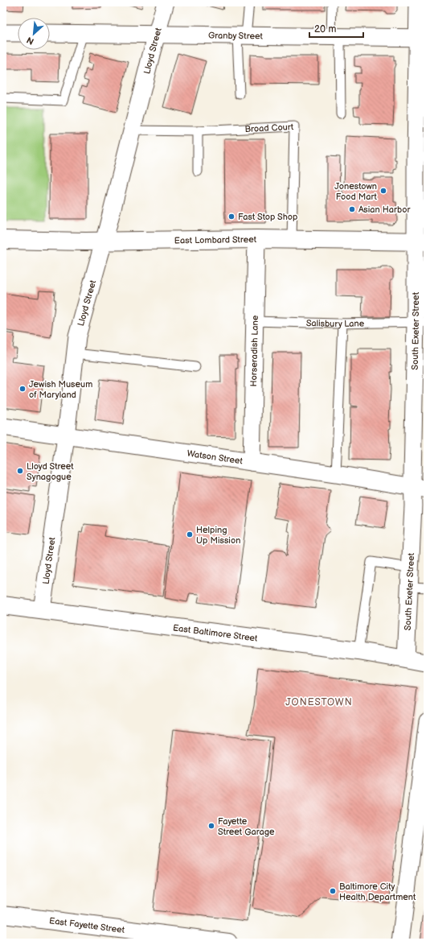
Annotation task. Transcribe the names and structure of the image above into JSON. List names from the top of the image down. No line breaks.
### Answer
{"streets":{"main road":["East Lombard Street","East Baltimore Street","East Fayette Street"],"street":["Granby Street","Lloyd Street","South Exeter Street","Horseradish Lane","Watson Street"],"lane":["Broad Court","Salisbury Lane"]},"crossings":[["Granby Street","Lloyd Street"],["Granby Street","South Exeter Street"],["Lloyd Street","Broad Court"],["Lloyd Street","East Lombard Street"],["Lloyd Street","Watson Street"],["Lloyd Street","East Baltimore Street"],["Broad Court","East Lombard Street"],["East Lombard Street","South Exeter Street"],["East Lombard Street","Horseradish Lane"],["Salisbury Lane","South Exeter Street"],["Salisbury Lane","Horseradish Lane"],["South Exeter Street","Watson Street"],["South Exeter Street","East Baltimore Street"],["Horseradish Lane","Watson Street"]],"districts":["JONESTOWN"],"places":["Jonestown Food Mart","Asian Harbor","Fast Stop Shop","Jewish Museum of Maryland","Lloyd Street Synagogue","Helping Up Mission","Fayette Street Garage","Baltimore City Health Department"],"scale_bar":"20 m","north":"bottom left"}
